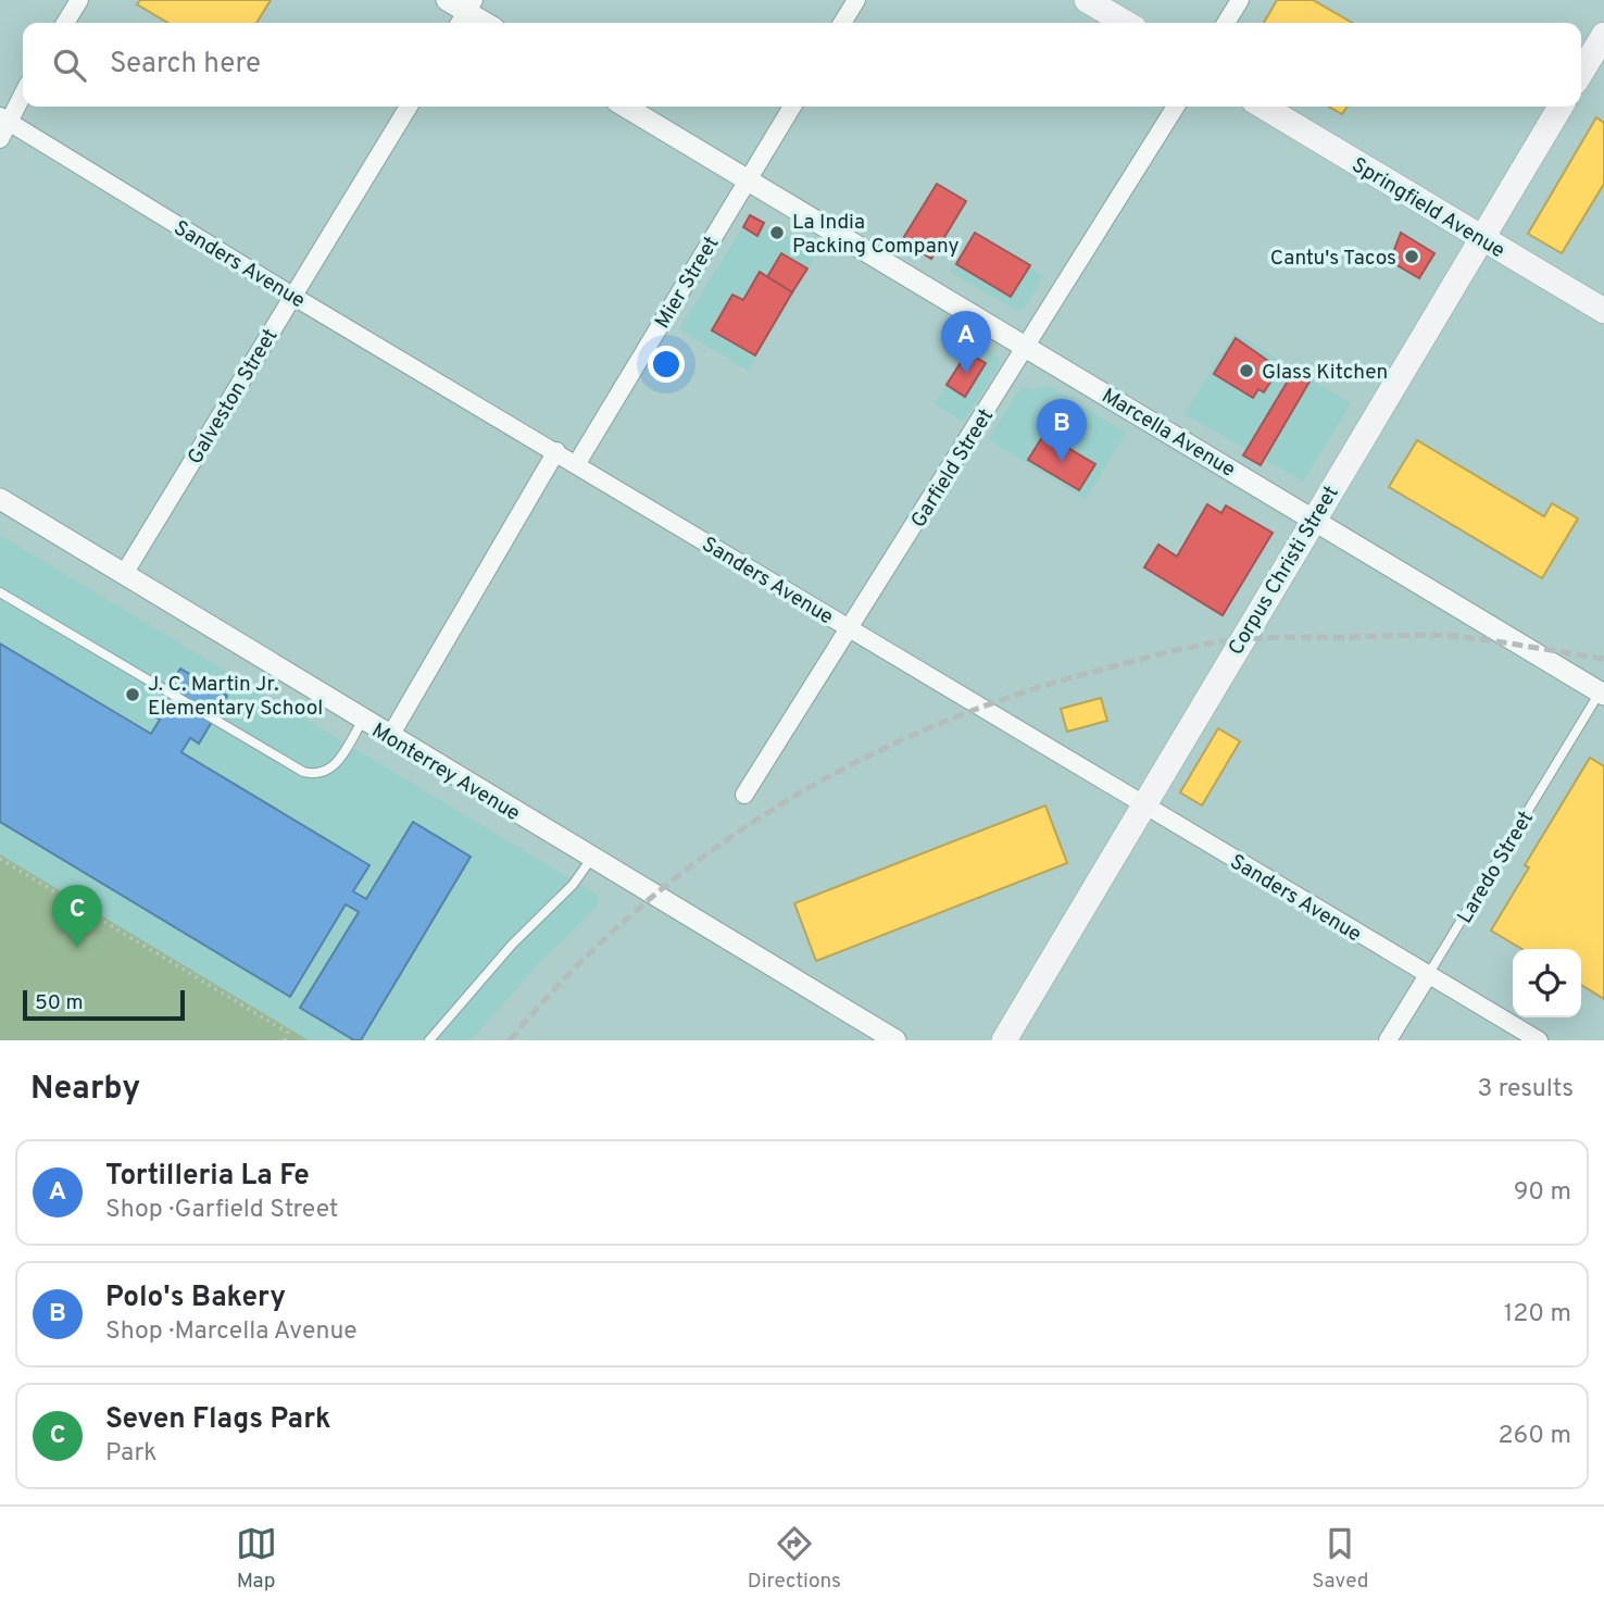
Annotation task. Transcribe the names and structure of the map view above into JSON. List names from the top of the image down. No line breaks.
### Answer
{"streets":{"main road":["Springfield Avenue","Corpus Christi Street"],"street":["Sanders Avenue","Mier Street","Galveston Street","Marcella Avenue","Garfield Street","Monterrey Avenue","Laredo Street"]},"crossings":[["Springfield Avenue","Corpus Christi Street"],["Sanders Avenue","Mier Street"],["Sanders Avenue","Galveston Street"],["Sanders Avenue","Garfield Street"],["Sanders Avenue","Corpus Christi Street"],["Sanders Avenue","Laredo Street"],["Mier Street","Marcella Avenue"],["Galveston Street","Monterrey Avenue"],["Marcella Avenue","Garfield Street"],["Marcella Avenue","Corpus Christi Street"],["Marcella Avenue","Laredo Street"]],"places":["La India Packing Company","Cantu's Tacos","Glass Kitchen","J. C. Martin Jr. Elementary School"],"scale_bar":"50 m","page":{"search":"Search here","pins":["A","B","C"],"scale":"50 m","heading":["Nearby","3 results"],"list":[{"mark":"A","name":"Tortilleria La Fe","note":"Shop · Garfield Street","value":"90 m"},{"mark":"B","name":"Polo's Bakery","note":"Shop · Marcella Avenue","value":"120 m"},{"mark":"C","name":"Seven Flags Park","note":"Park","value":"260 m"}],"nav":["Map","Directions","Saved"]}}
